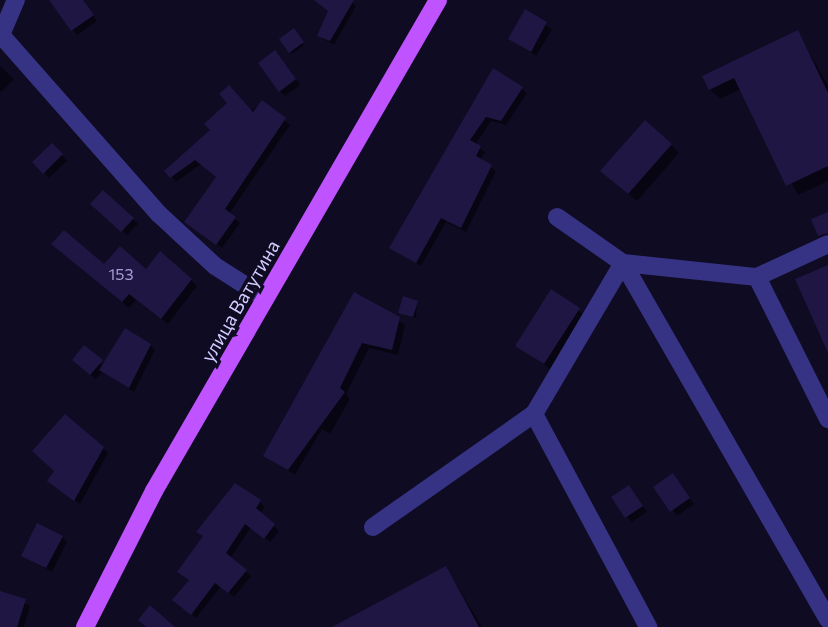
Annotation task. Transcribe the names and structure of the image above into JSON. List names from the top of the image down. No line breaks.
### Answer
{"streets":{"main road":["улица Ватутина"]},"house_numbers":["153"]}
